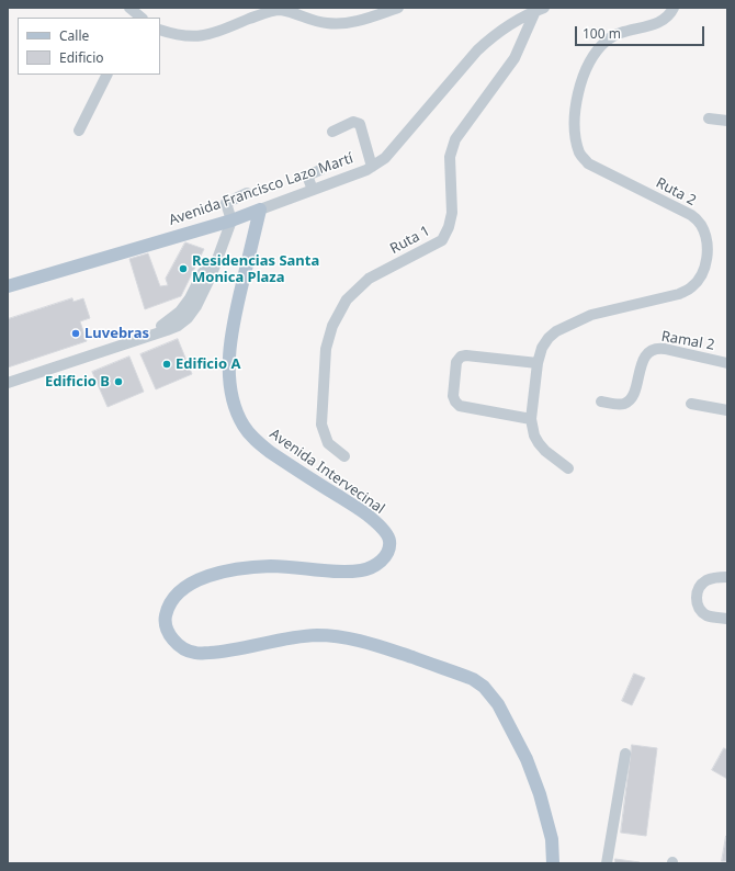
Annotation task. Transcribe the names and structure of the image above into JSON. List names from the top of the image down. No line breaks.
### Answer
{"streets":{"main road":["Avenida Francisco Lazo Martí","Avenida Intervecinal"],"street":["Ruta 2","Ruta 1","Ramal 2"]},"crossings":[["Avenida Francisco Lazo Martí","Ruta 1"],["Avenida Francisco Lazo Martí","Avenida Intervecinal"]],"places":["Residencias Santa Monica Plaza","Luvebras","Edificio A","Edificio B"],"legend":["Calle","Edificio"],"scale_bar":"100 m"}
